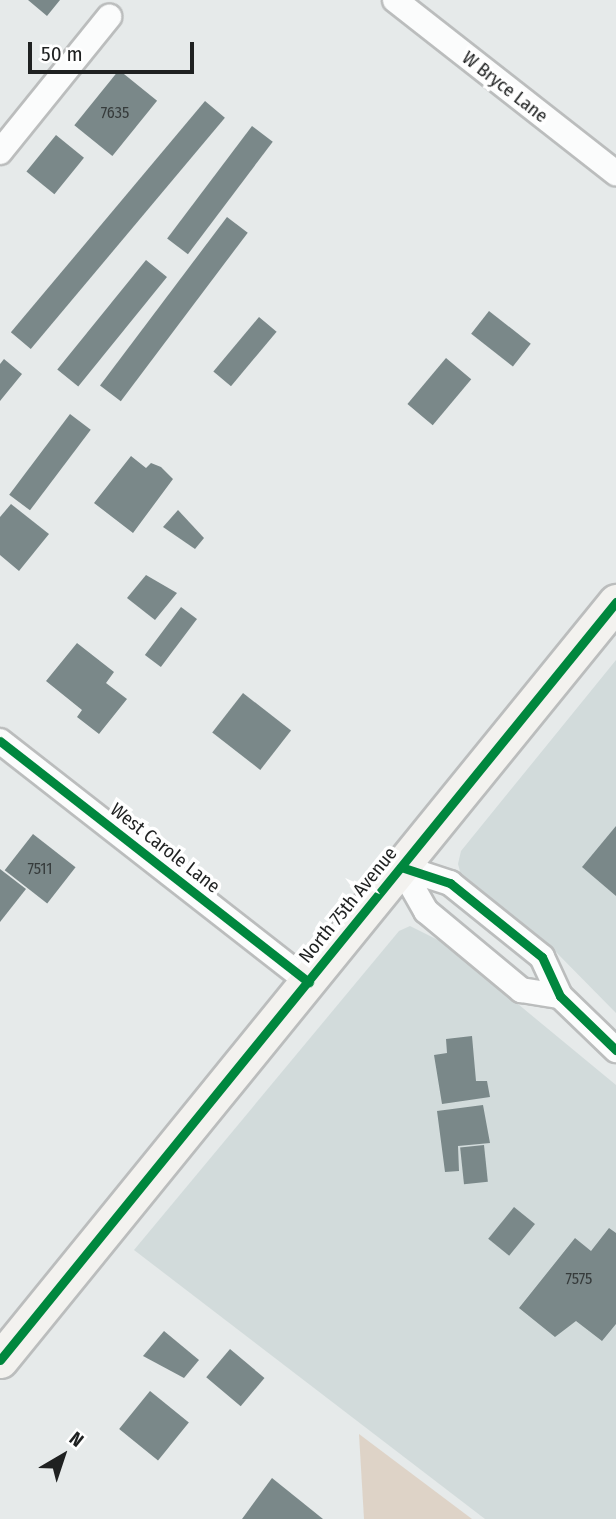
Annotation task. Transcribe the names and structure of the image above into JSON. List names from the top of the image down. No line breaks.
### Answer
{"streets":{"main road":["North 75th Avenue"],"street":["W Bryce Lane","West Carole Lane"]},"crossings":[["West Carole Lane","North 75th Avenue"]],"house_numbers":["7635","7511","7575"],"scale_bar":"50 m","north":"top right"}
